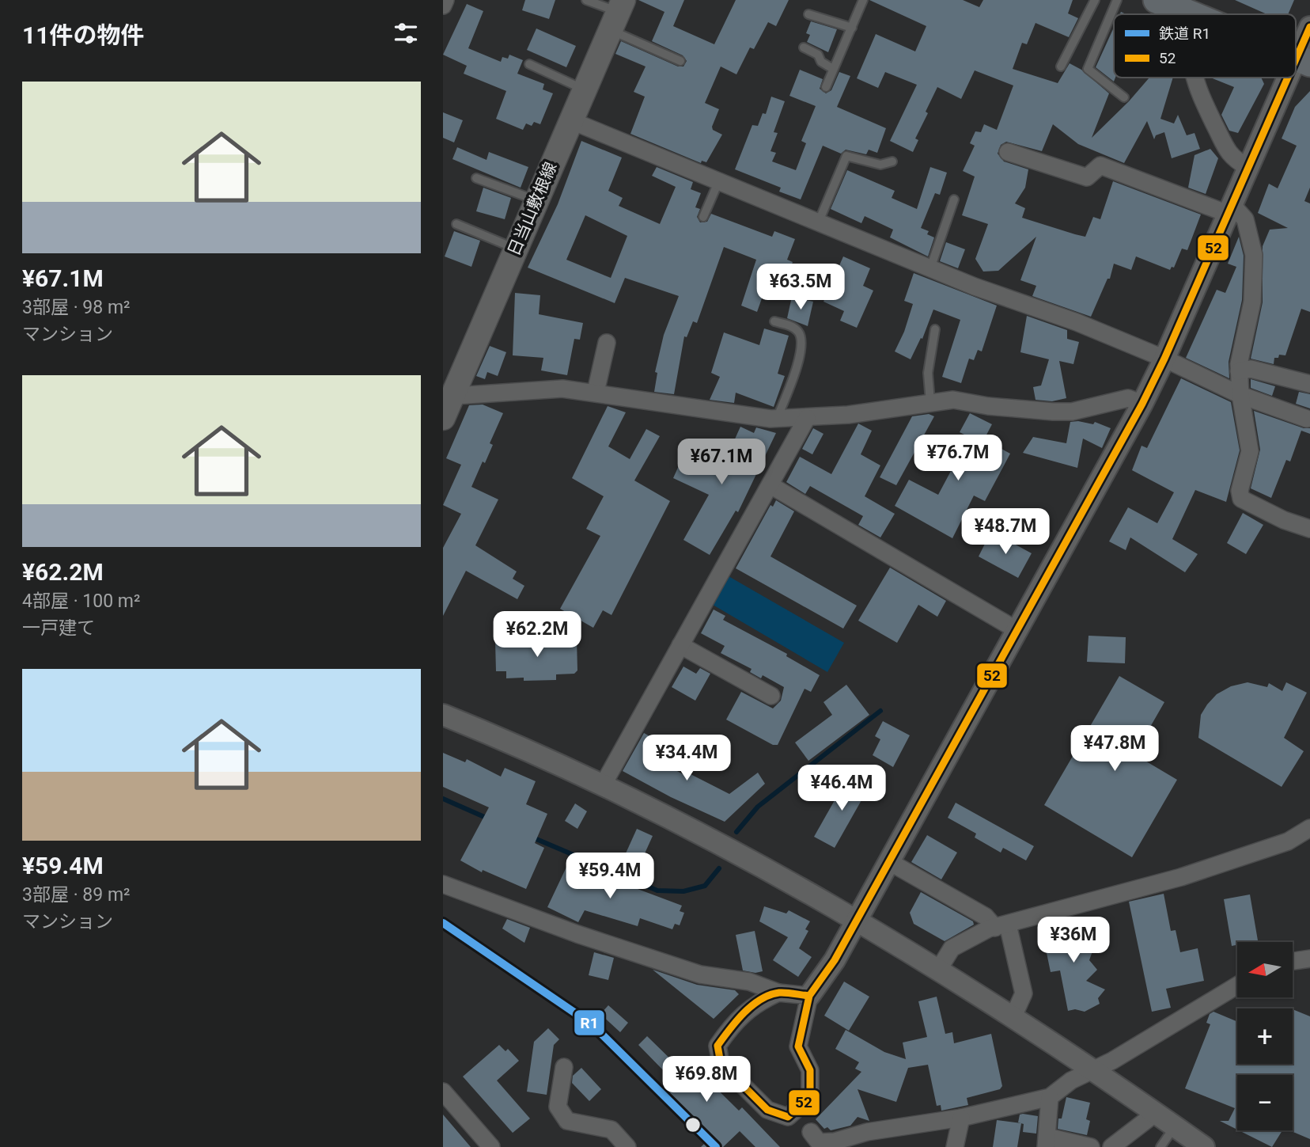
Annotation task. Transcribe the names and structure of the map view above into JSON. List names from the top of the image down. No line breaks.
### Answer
{"streets":{"main road":["日当山敷根線"]},"lines":["transit line 52","rail line R1"],"legend":["鉄道 R1","52"],"north":"left","page":{"heading":"11件の物件","list":[{"name":"¥67.1M","note":"3部屋 · 98 m² · マンション"},{"name":"¥62.2M","note":"4部屋 · 100 m² · 一戸建て"},{"name":"¥59.4M","note":"3部屋 · 89 m² · マンション"}],"price":["¥63.5M","¥76.7M","¥67.1M","¥48.7M","¥62.2M","¥47.8M","¥34.4M","¥46.4M","¥59.4M","¥36M","¥69.8M"],"map_buttons":["+","−"]}}
